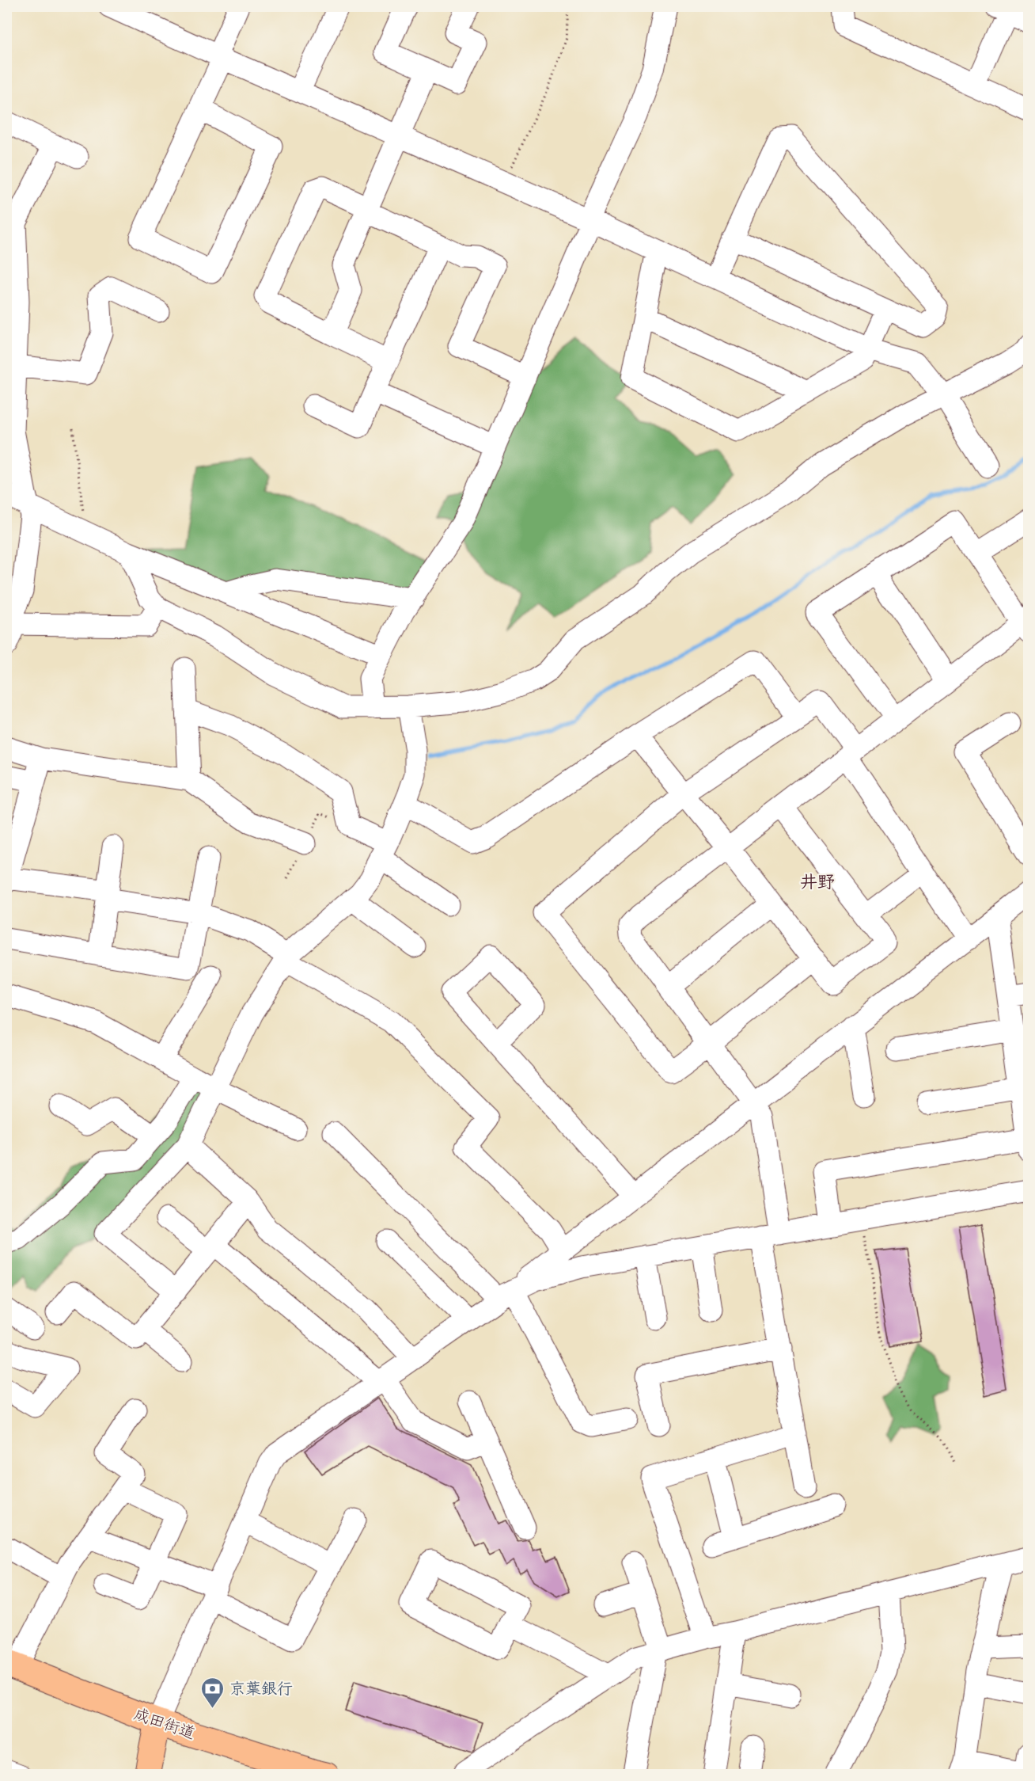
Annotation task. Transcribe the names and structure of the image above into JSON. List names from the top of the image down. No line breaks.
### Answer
{"streets":{"main road":["成田街道"]},"districts":["井野"],"places":{"bank":["京葉銀行"]}}
